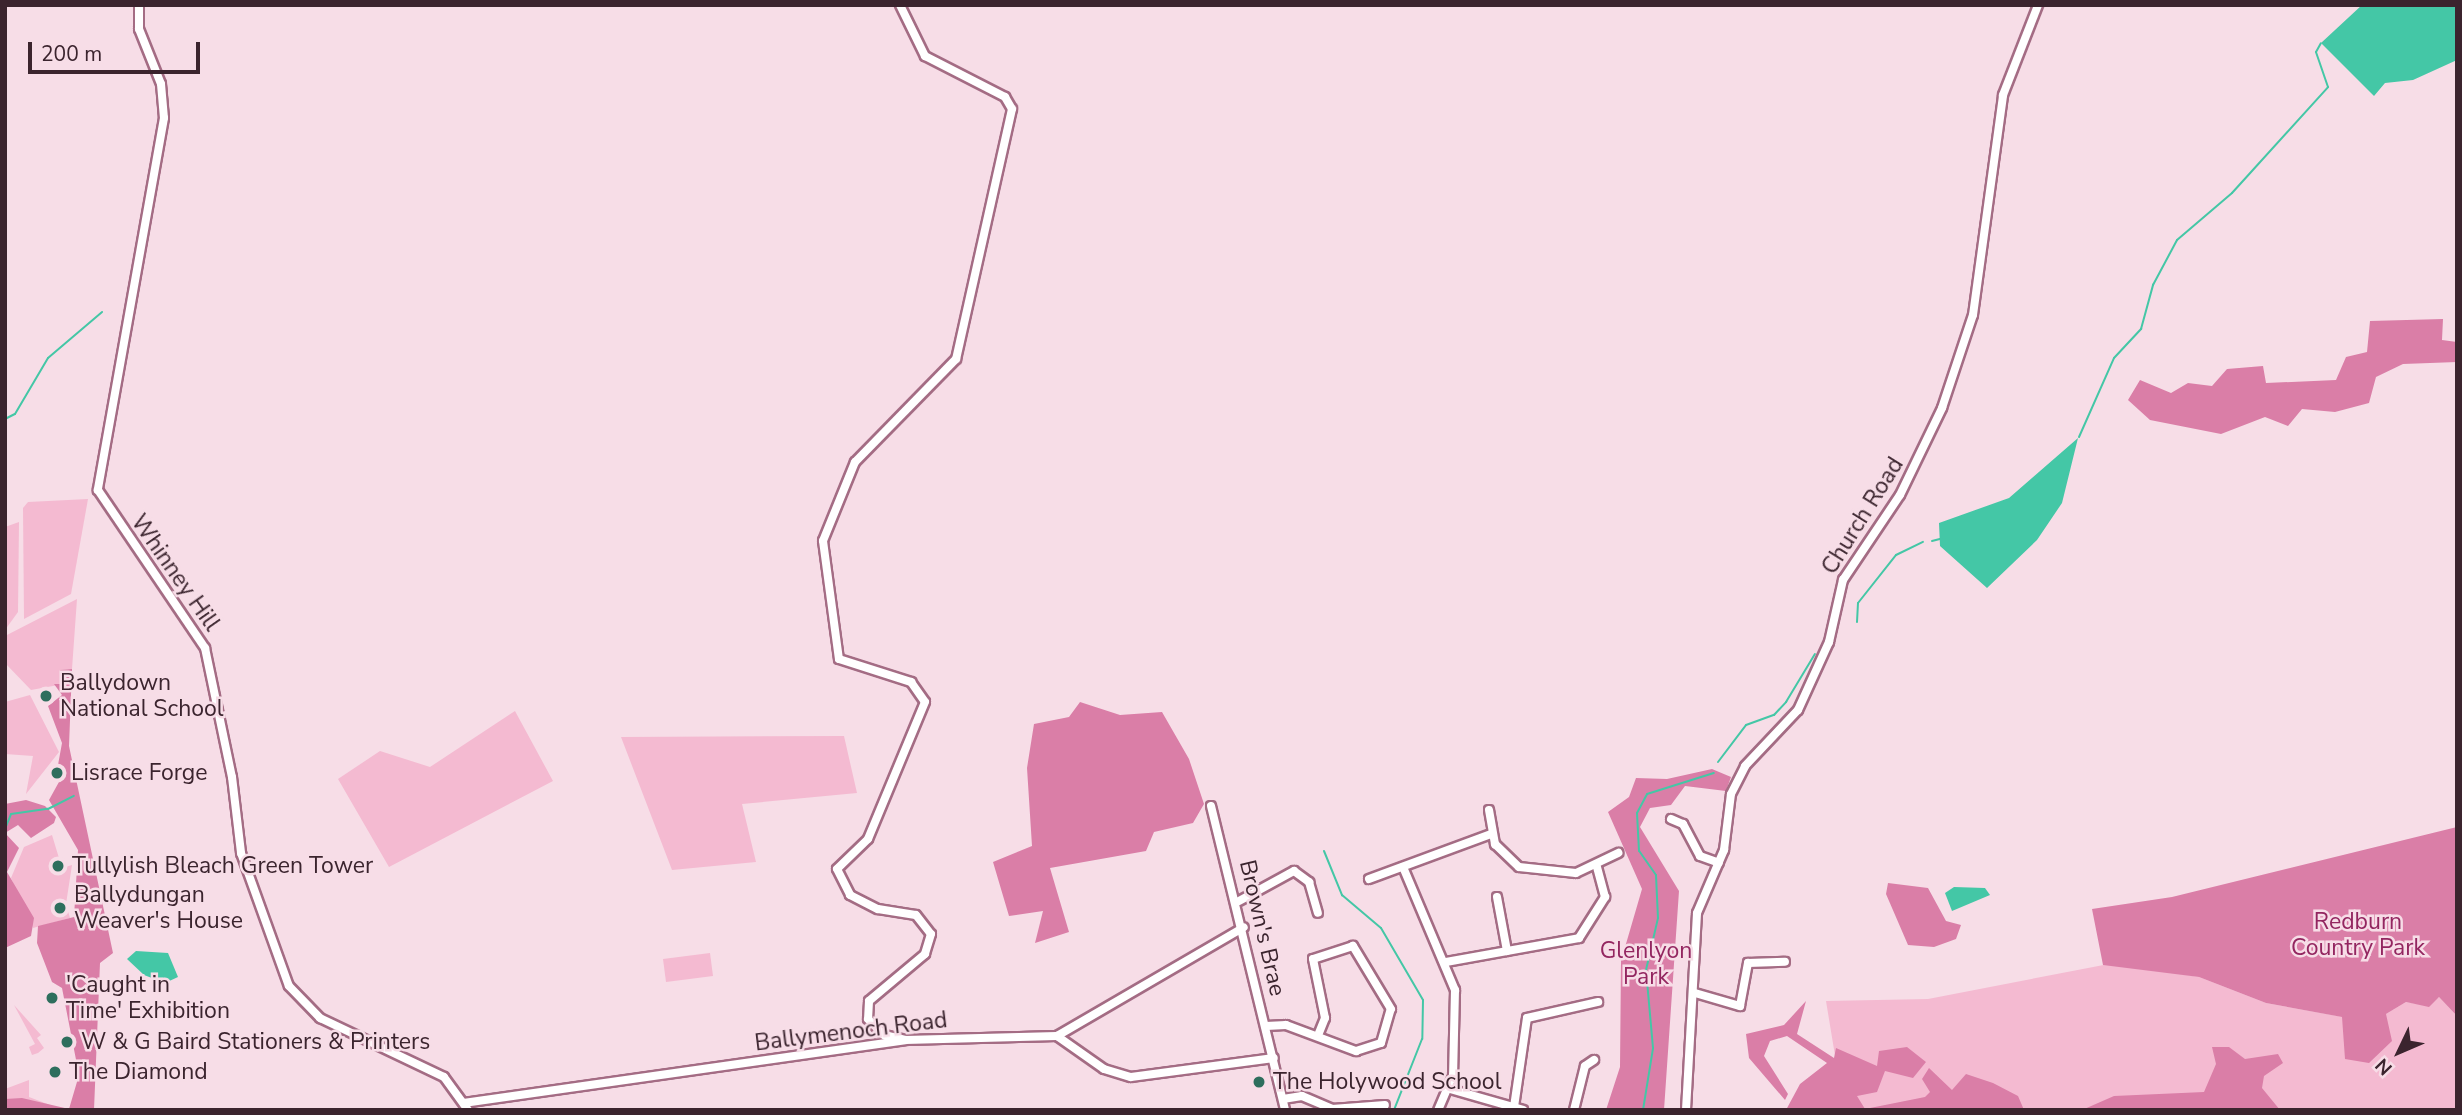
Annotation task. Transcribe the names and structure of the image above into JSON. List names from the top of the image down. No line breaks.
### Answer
{"streets":{"street":["Church Road","Whinney Hill","Brown's Brae","Ballymenoch Road"]},"crossings":[["Whinney Hill","Ballymenoch Road"]],"parks":["Redburn Country Park","Glenlyon Park"],"places":["Ballydown National School","Lisrace Forge","Tullylish Bleach Green Tower","Ballydungan Weaver's House","'Caught in Time' Exhibition","W & G Baird Stationers & Printers","The Diamond","The Holywood School"],"scale_bar":"200 m","north":"bottom left"}
